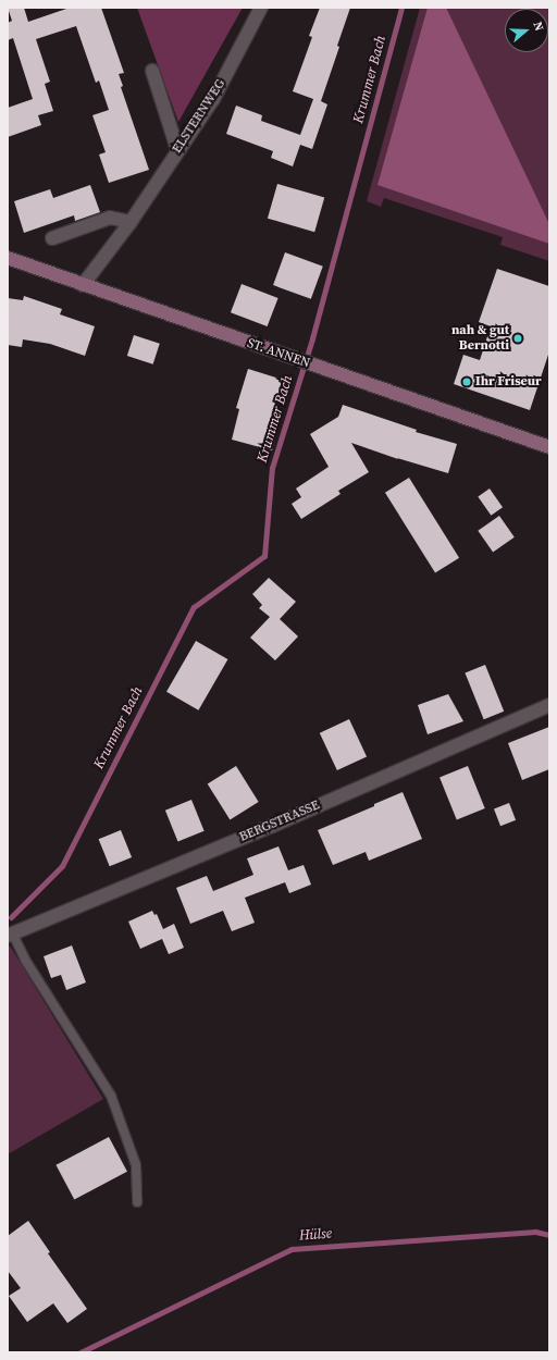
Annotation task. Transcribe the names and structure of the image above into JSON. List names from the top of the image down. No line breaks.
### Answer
{"streets":{"main road":["ST. ANNEN"],"street":["ELSTERNWEG","BERGSTRASSE"]},"crossings":[["ELSTERNWEG","ST. ANNEN"]],"water":["Krummer Bach","Hülse"],"places":["nah & gut Bernotti","Ihr Friseur"],"north":"right"}
